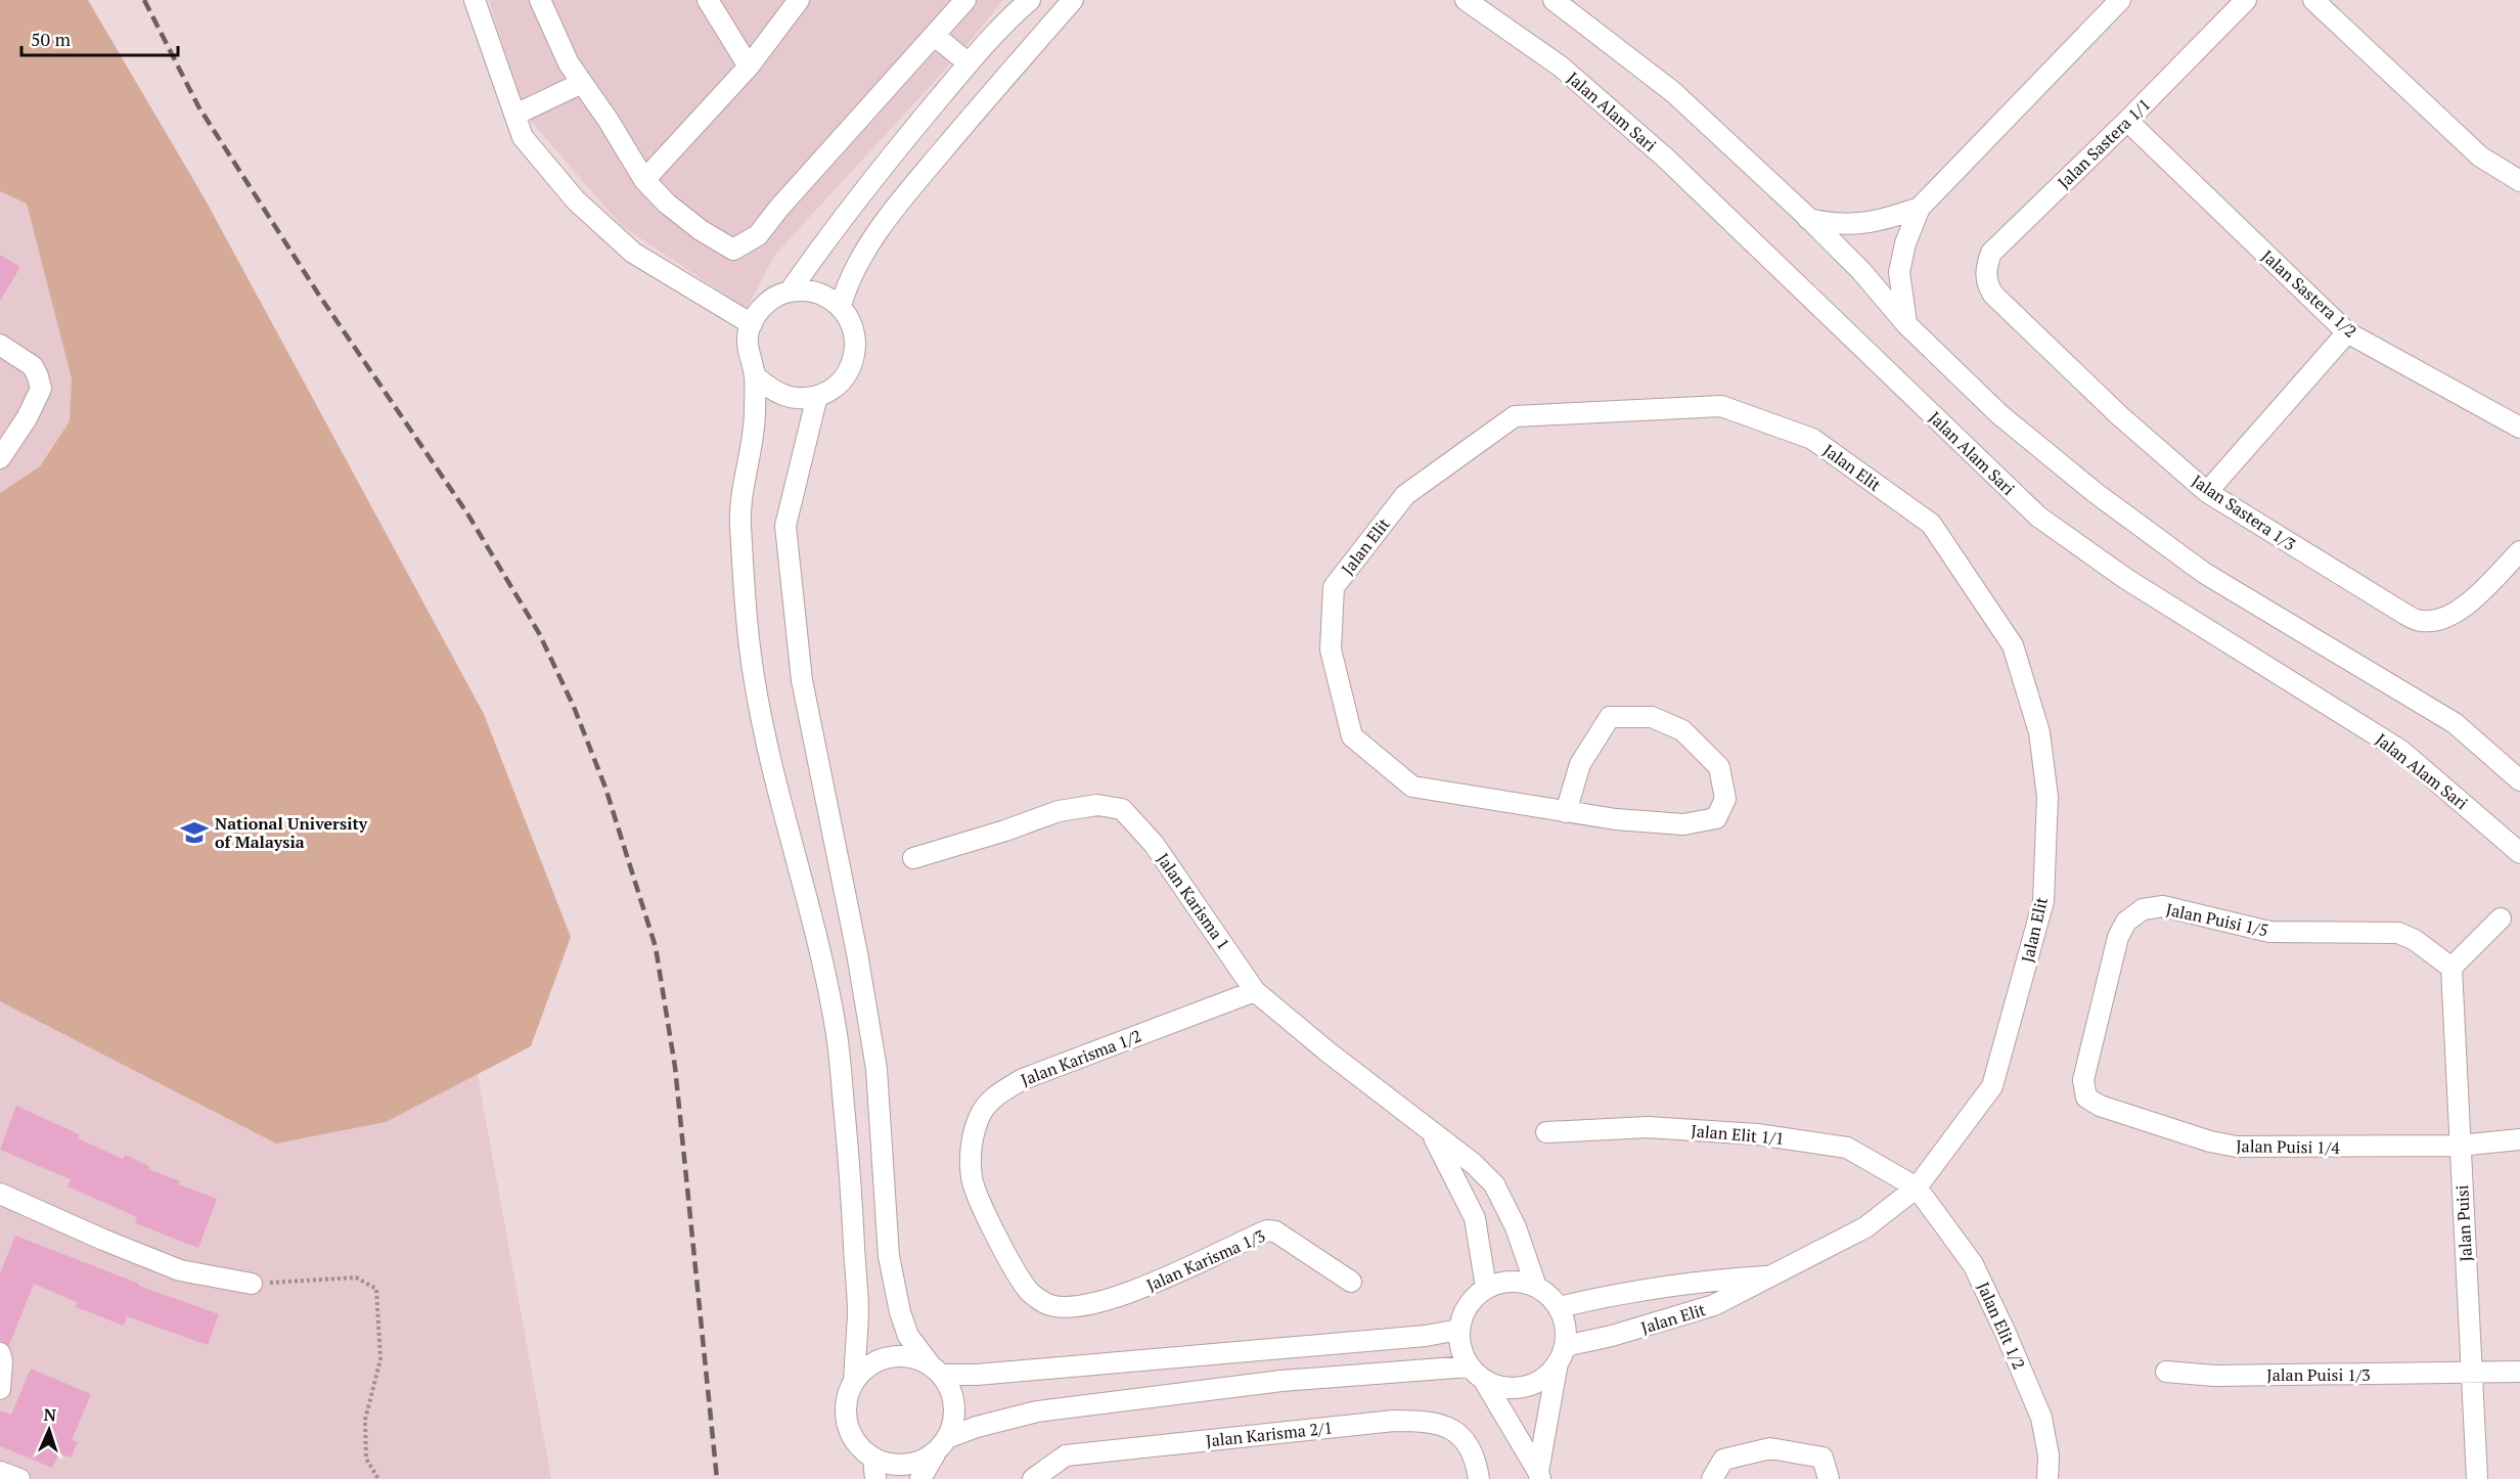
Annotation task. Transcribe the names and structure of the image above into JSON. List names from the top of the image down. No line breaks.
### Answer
{"streets":{"street":["Jalan Alam Sari","Jalan Sastera 1/1","Jalan Sastera 1/2","Jalan Elit","Jalan Sastera 1/3","Jalan Karisma 1","Jalan Puisi 1/5","Jalan Karisma 1/2","Jalan Elit 1/1","Jalan Puisi 1/4","Jalan Puisi","Jalan Karisma 1/3","Jalan Elit 1/2","Jalan Puisi 1/3","Jalan Karisma 2/1"]},"crossings":[["Jalan Sastera 1/1","Jalan Sastera 1/2"],["Jalan Sastera 1/1","Jalan Sastera 1/3"],["Jalan Elit","Jalan Karisma 1"],["Jalan Elit","Jalan Elit 1/1"],["Jalan Elit","Jalan Elit 1/2"],["Jalan Karisma 1","Jalan Karisma 1/2"],["Jalan Puisi 1/5","Jalan Puisi 1/4"],["Jalan Puisi 1/5","Jalan Puisi"],["Jalan Karisma 1/2","Jalan Karisma 1/3"],["Jalan Elit 1/1","Jalan Elit 1/2"],["Jalan Puisi 1/4","Jalan Puisi"],["Jalan Puisi","Jalan Puisi 1/3"]],"places":{"school or university":["National University of Malaysia"]},"scale_bar":"50 m","north":"top"}
